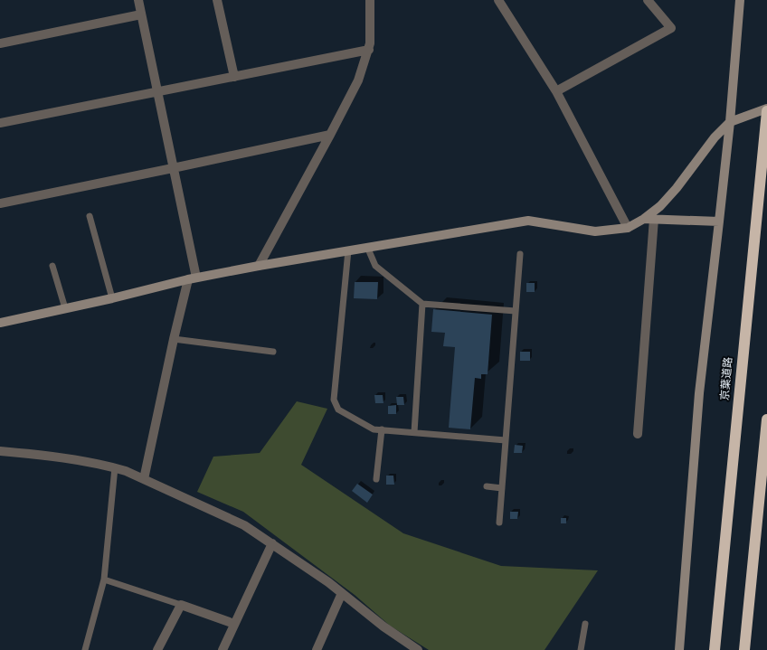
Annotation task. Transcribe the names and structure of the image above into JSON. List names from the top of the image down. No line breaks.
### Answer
{"streets":{"highway":["京葉道路"]}}
